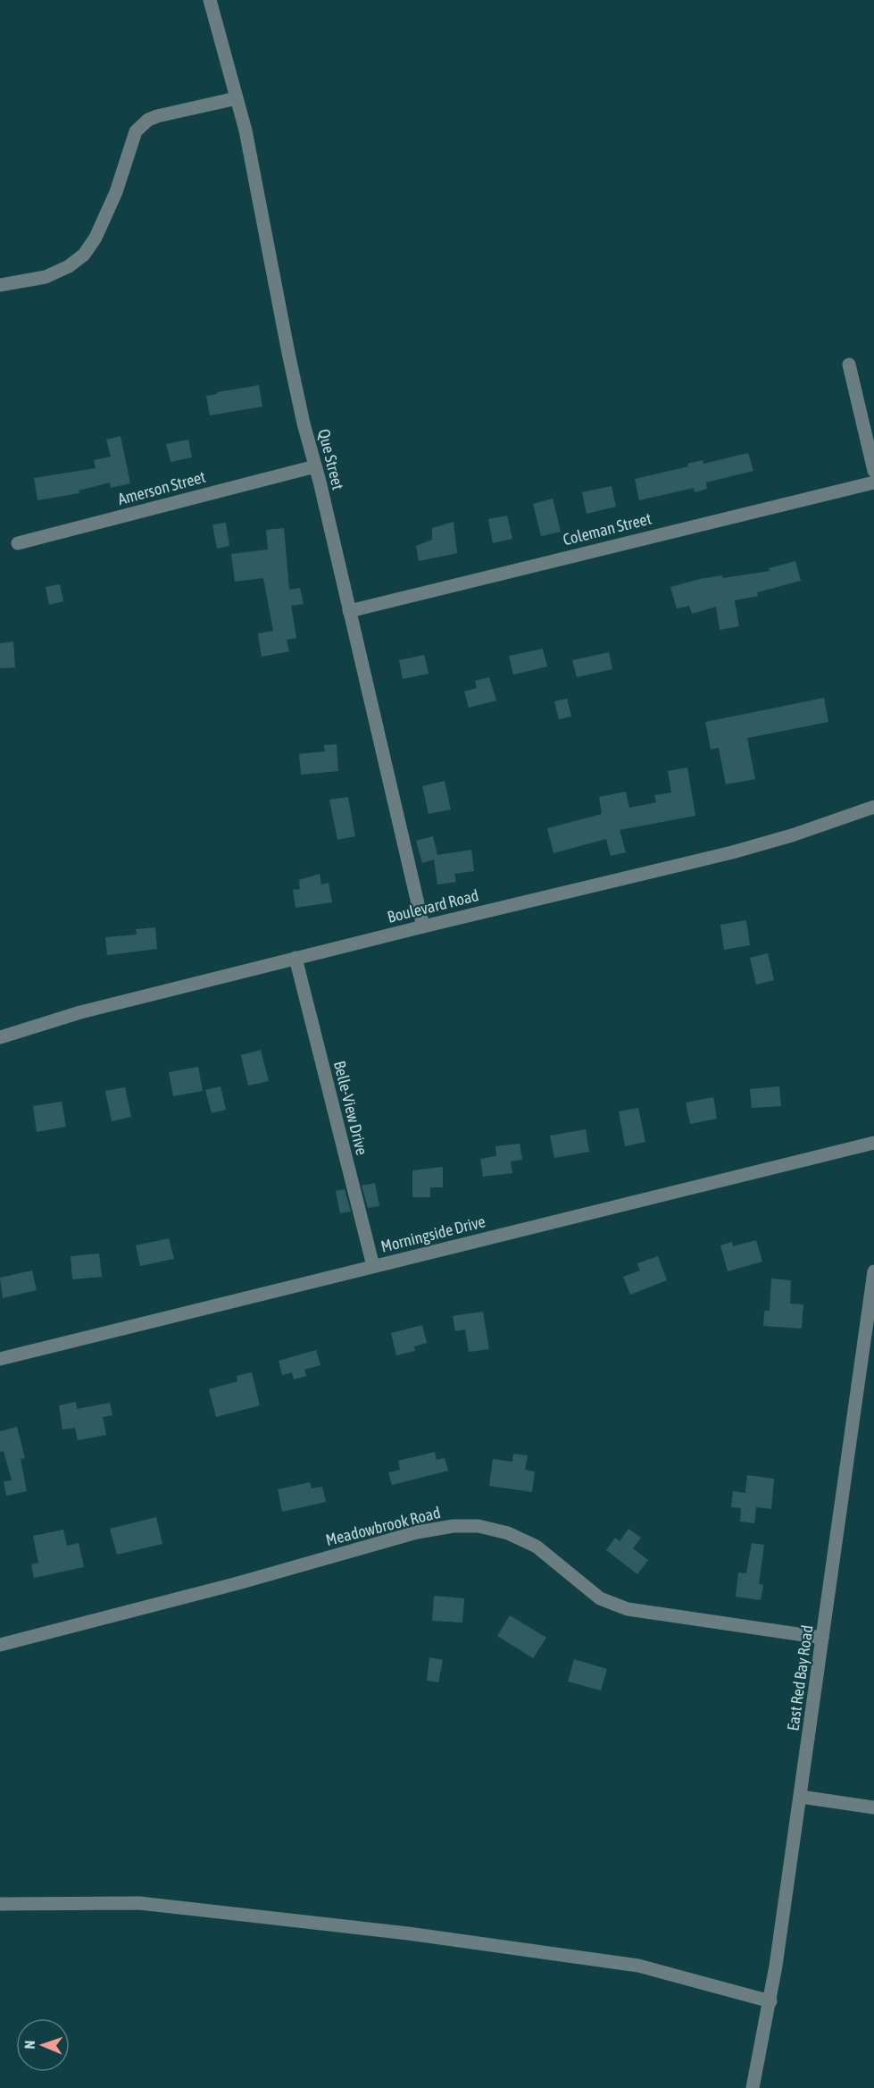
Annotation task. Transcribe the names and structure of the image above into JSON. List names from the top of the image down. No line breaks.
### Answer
{"streets":{"street":["Que Street","Amerson Street","Coleman Street","Boulevard Road","Belle-View Drive","Morningside Drive","Meadowbrook Road","East Red Bay Road"]},"crossings":[["Que Street","Amerson Street"],["Que Street","Coleman Street"],["Que Street","Boulevard Road"],["Boulevard Road","Belle-View Drive"],["Belle-View Drive","Morningside Drive"],["Meadowbrook Road","East Red Bay Road"]],"north":"left"}
